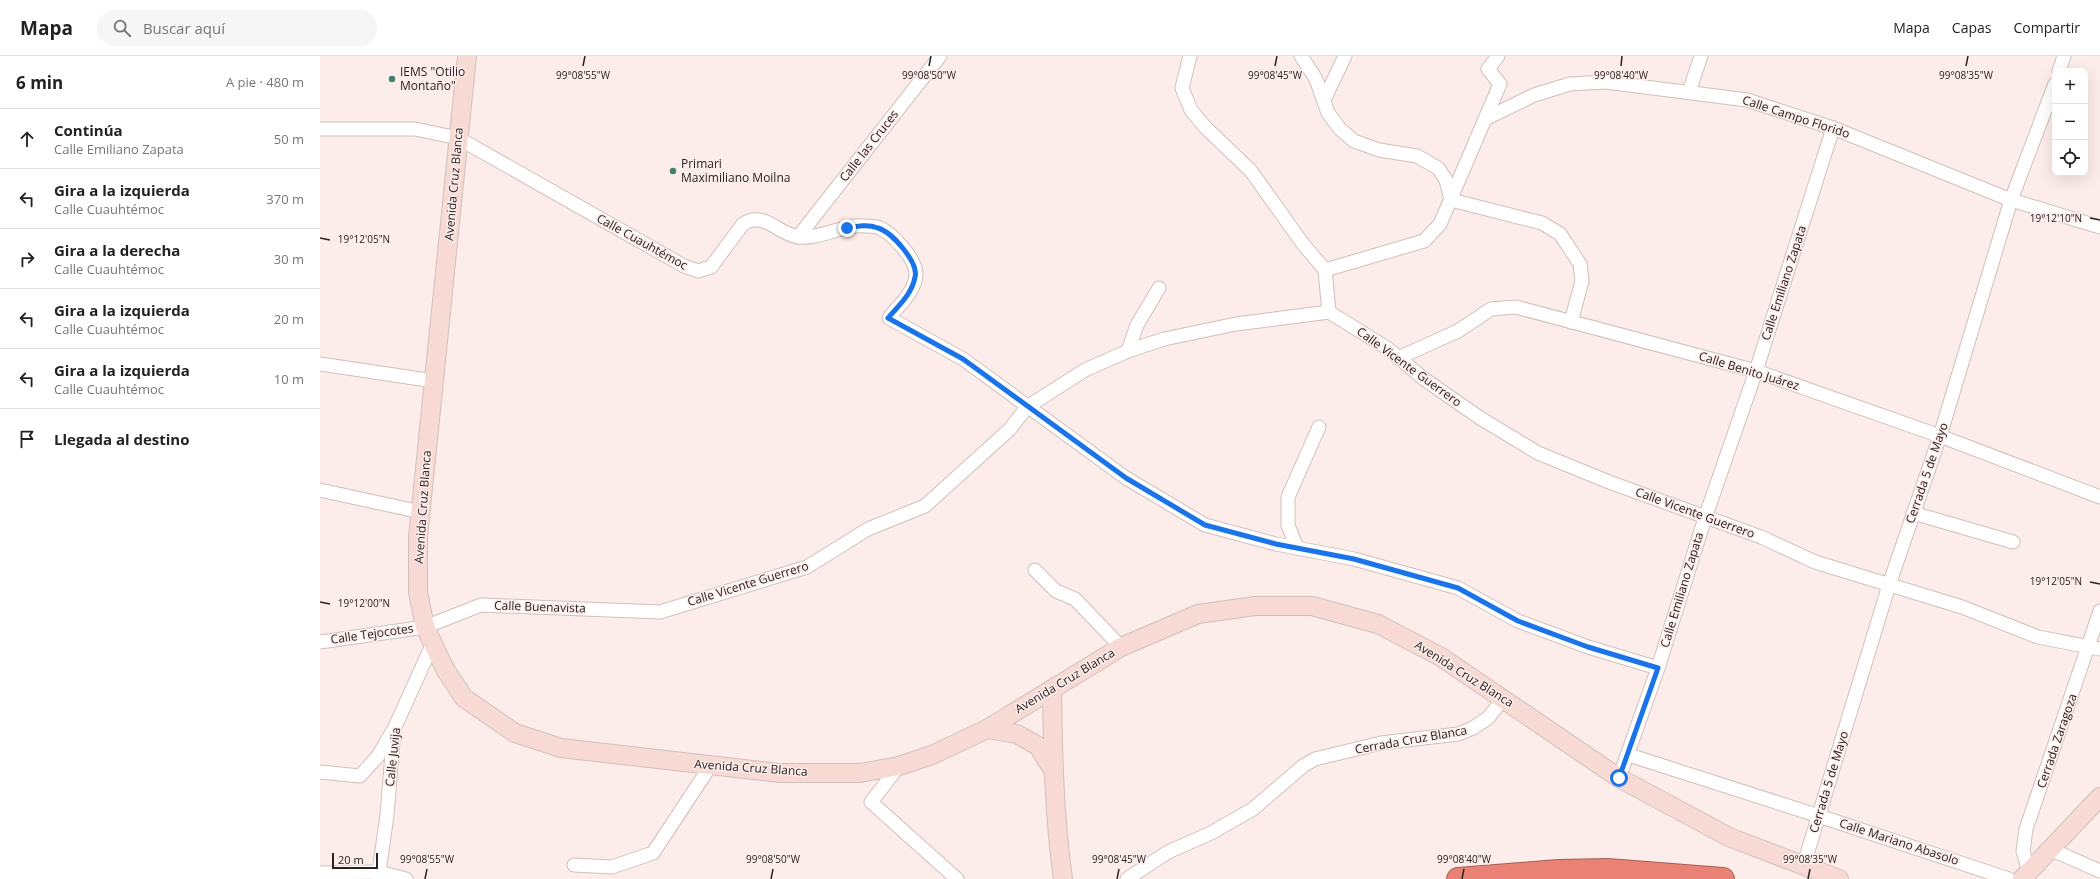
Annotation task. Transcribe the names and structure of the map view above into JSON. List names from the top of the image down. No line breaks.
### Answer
{"streets":{"main road":["Avenida Cruz Blanca"],"street":["Calle Campo Florido","Calle las Cruces","Calle Cuauhtémoc","Calle Emiliano Zapata","Calle Vicente Guerrero","Calle Benito Juárez","Cerrada 5 de Mayo","Calle Buenavista","Calle Tejocotes","Cerrada Cruz Blanca","Cerrada Zaragoza","Calle Juvija","Calle Mariano Abasolo"]},"crossings":[["Calle Campo Florido","Calle Emiliano Zapata"],["Calle Campo Florido","Cerrada 5 de Mayo"],["Calle las Cruces","Calle Cuauhtémoc"],["Avenida Cruz Blanca","Calle Cuauhtémoc"],["Avenida Cruz Blanca","Calle Emiliano Zapata"],["Avenida Cruz Blanca","Cerrada 5 de Mayo"],["Avenida Cruz Blanca","Calle Buenavista"],["Avenida Cruz Blanca","Calle Tejocotes"],["Avenida Cruz Blanca","Cerrada Cruz Blanca"],["Avenida Cruz Blanca","Calle Juvija"],["Calle Cuauhtémoc","Calle Emiliano Zapata"],["Calle Cuauhtémoc","Calle Vicente Guerrero"],["Calle Emiliano Zapata","Calle Vicente Guerrero"],["Calle Emiliano Zapata","Calle Benito Juárez"],["Calle Emiliano Zapata","Calle Mariano Abasolo"],["Calle Vicente Guerrero","Calle Benito Juárez"],["Calle Vicente Guerrero","Cerrada 5 de Mayo"],["Calle Vicente Guerrero","Calle Buenavista"],["Calle Vicente Guerrero","Cerrada Zaragoza"],["Calle Benito Juárez","Cerrada 5 de Mayo"],["Cerrada 5 de Mayo","Calle Mariano Abasolo"],["Calle Buenavista","Calle Tejocotes"]],"places":["IEMS \"Otilio Montaño\"","Primari Maximiliano Moilna"],"scale_bar":"20 m","page":{"header":"Mapa","search":"Buscar aquí","nav":["Mapa","Capas","Compartir"],"heading":["6 min","A pie · 480 m"],"map_buttons":["+","−"],"list":[["Continúa","Calle Emiliano Zapata","50 m"],["Gira a la izquierda","Calle Cuauhtémoc","370 m"],["Gira a la derecha","Calle Cuauhtémoc","30 m"],["Gira a la izquierda","Calle Cuauhtémoc","20 m"],["Gira a la izquierda","Calle Cuauhtémoc","10 m"],"Llegada al destino"],"scale":"20 m"},"coordinates":["99°08'55\"W","99°08'50\"W","99°08'40\"W","99°08'35\"W","99°08'45\"W","19°12'10\"N","19°12'05\"N","19°12'00\"N"]}
